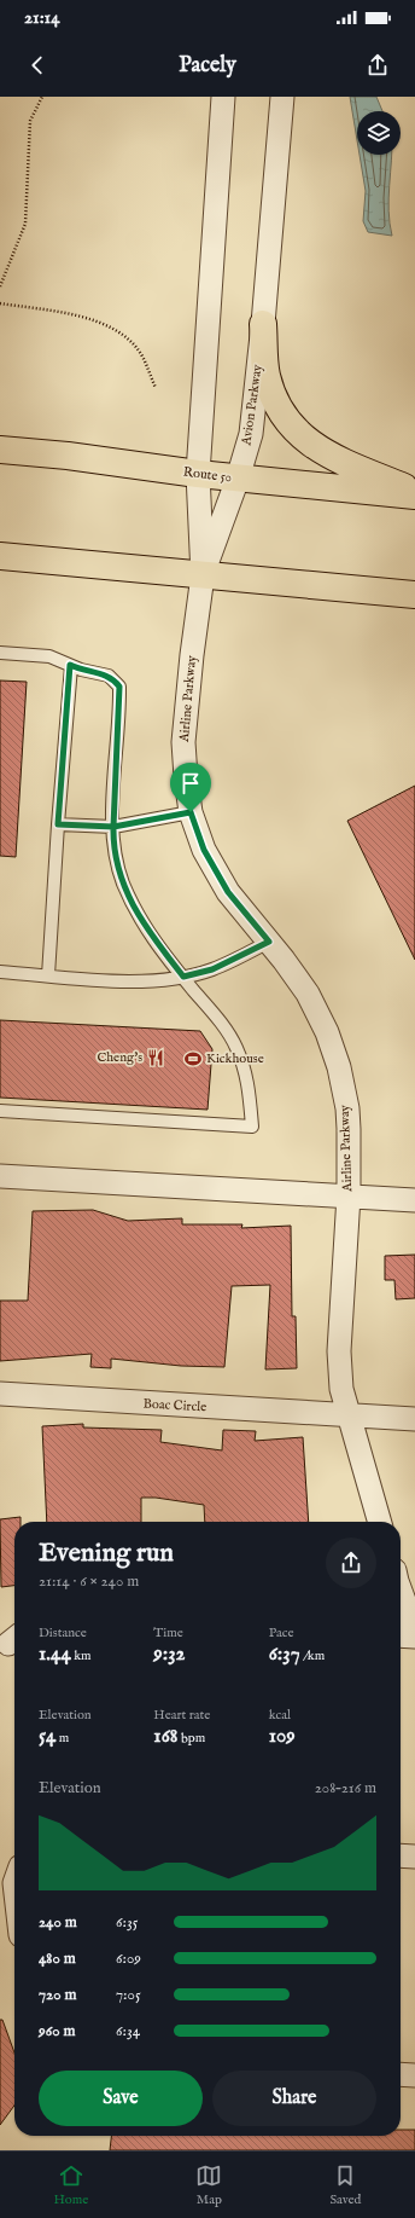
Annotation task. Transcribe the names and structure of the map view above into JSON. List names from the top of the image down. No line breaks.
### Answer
{"streets":{"highway":["Route 50"],"street":["Avion Parkway","Airline Parkway","Boac Circle"]},"crossings":[["Avion Parkway","Route 50"],["Avion Parkway","Airline Parkway"],["Airline Parkway","Boac Circle"]],"places":{"restaurant":["Cheng's"],"sports":["Kickhouse"]},"page":{"status":"21:14","header":"Pacely","heading":["Evening run","21:14 · 6 × 240 m"],"stats":[["Distance","1.44 km"],["Time","9:32"],["Pace","6:37 /km"],["Elevation","54 m"],["Heart rate","168 bpm"],["kcal","109"]],"chart":["Elevation","208–216 m"],"list":[{"name":"240 m","note":"6:35"},{"name":"480 m","note":"6:09"},{"name":"720 m","note":"7:05"},{"name":"960 m","note":"6:34"}],"buttons":["Save","Share"],"tabs":["Home","Map","Saved"]}}
